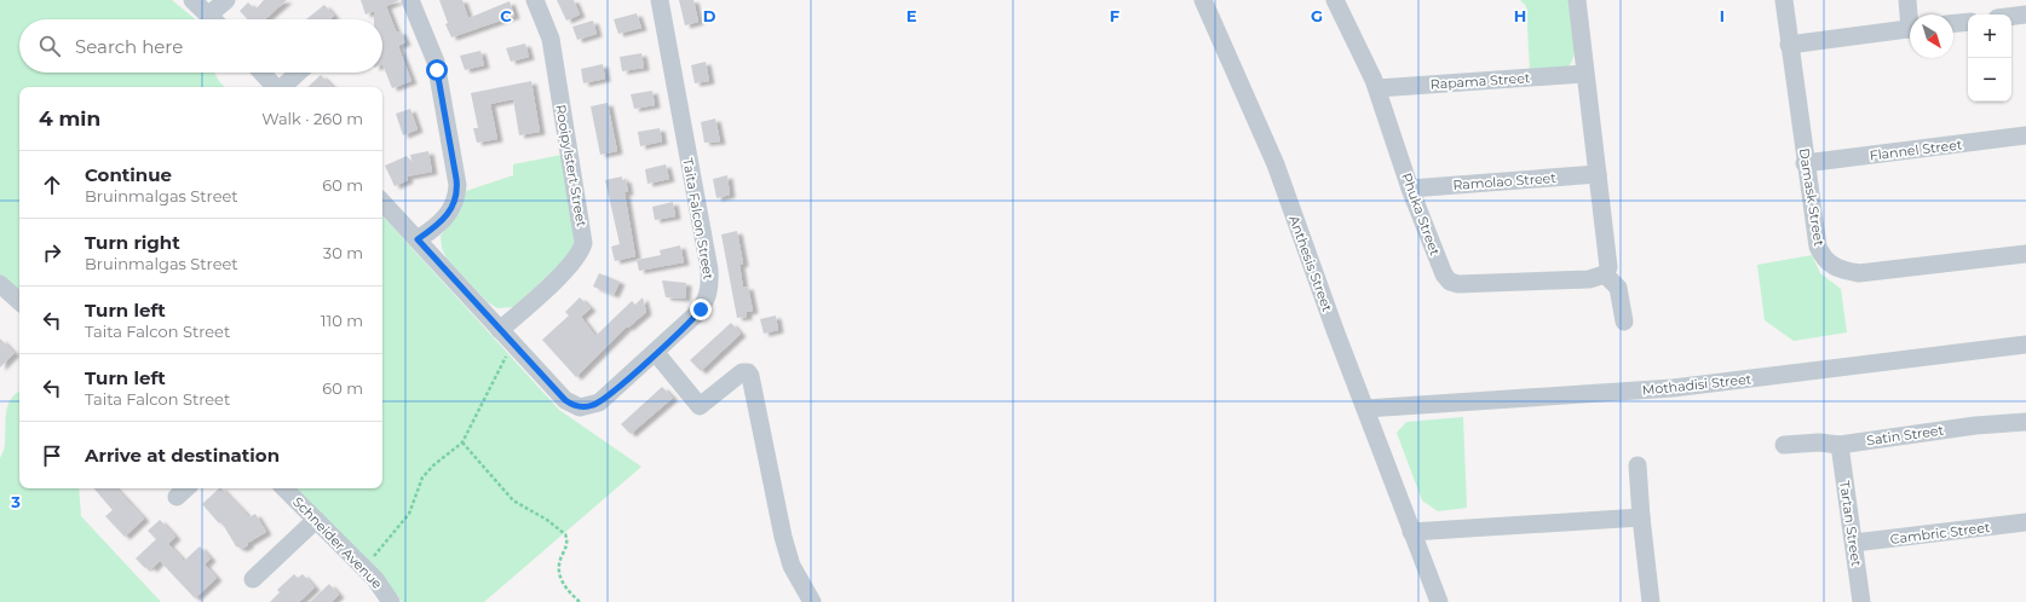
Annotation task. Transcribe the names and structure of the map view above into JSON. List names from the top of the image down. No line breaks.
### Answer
{"streets":{"street":["Rapama Street","Flannel Street","Rooipylstert Street","Ramolao Street","Damask Street","Phuka Street","Taita Falcon Street","Anthesis Street","Mothadisi Street","Satin Street","Tartan Street","Cambric Street","Schneider Avenue"]},"crossings":[["Rapama Street","Phuka Street"],["Flannel Street","Damask Street"],["Rooipylstert Street","Taita Falcon Street"],["Ramolao Street","Phuka Street"],["Anthesis Street","Mothadisi Street"],["Satin Street","Tartan Street"],["Tartan Street","Cambric Street"]],"north":"bottom right","page":{"map_buttons":["+","−"],"search":"Search here","heading":["4 min","Walk · 260 m"],"list":[["Continue","Bruinmalgas Street","60 m"],["Turn right","Bruinmalgas Street","30 m"],["Turn left","Taita Falcon Street","110 m"],["Turn left","Taita Falcon Street","60 m"],"Arrive at destination"]},"grid":{"columns":["C","D","E","F","G","H","I"],"rows":["3"]}}
